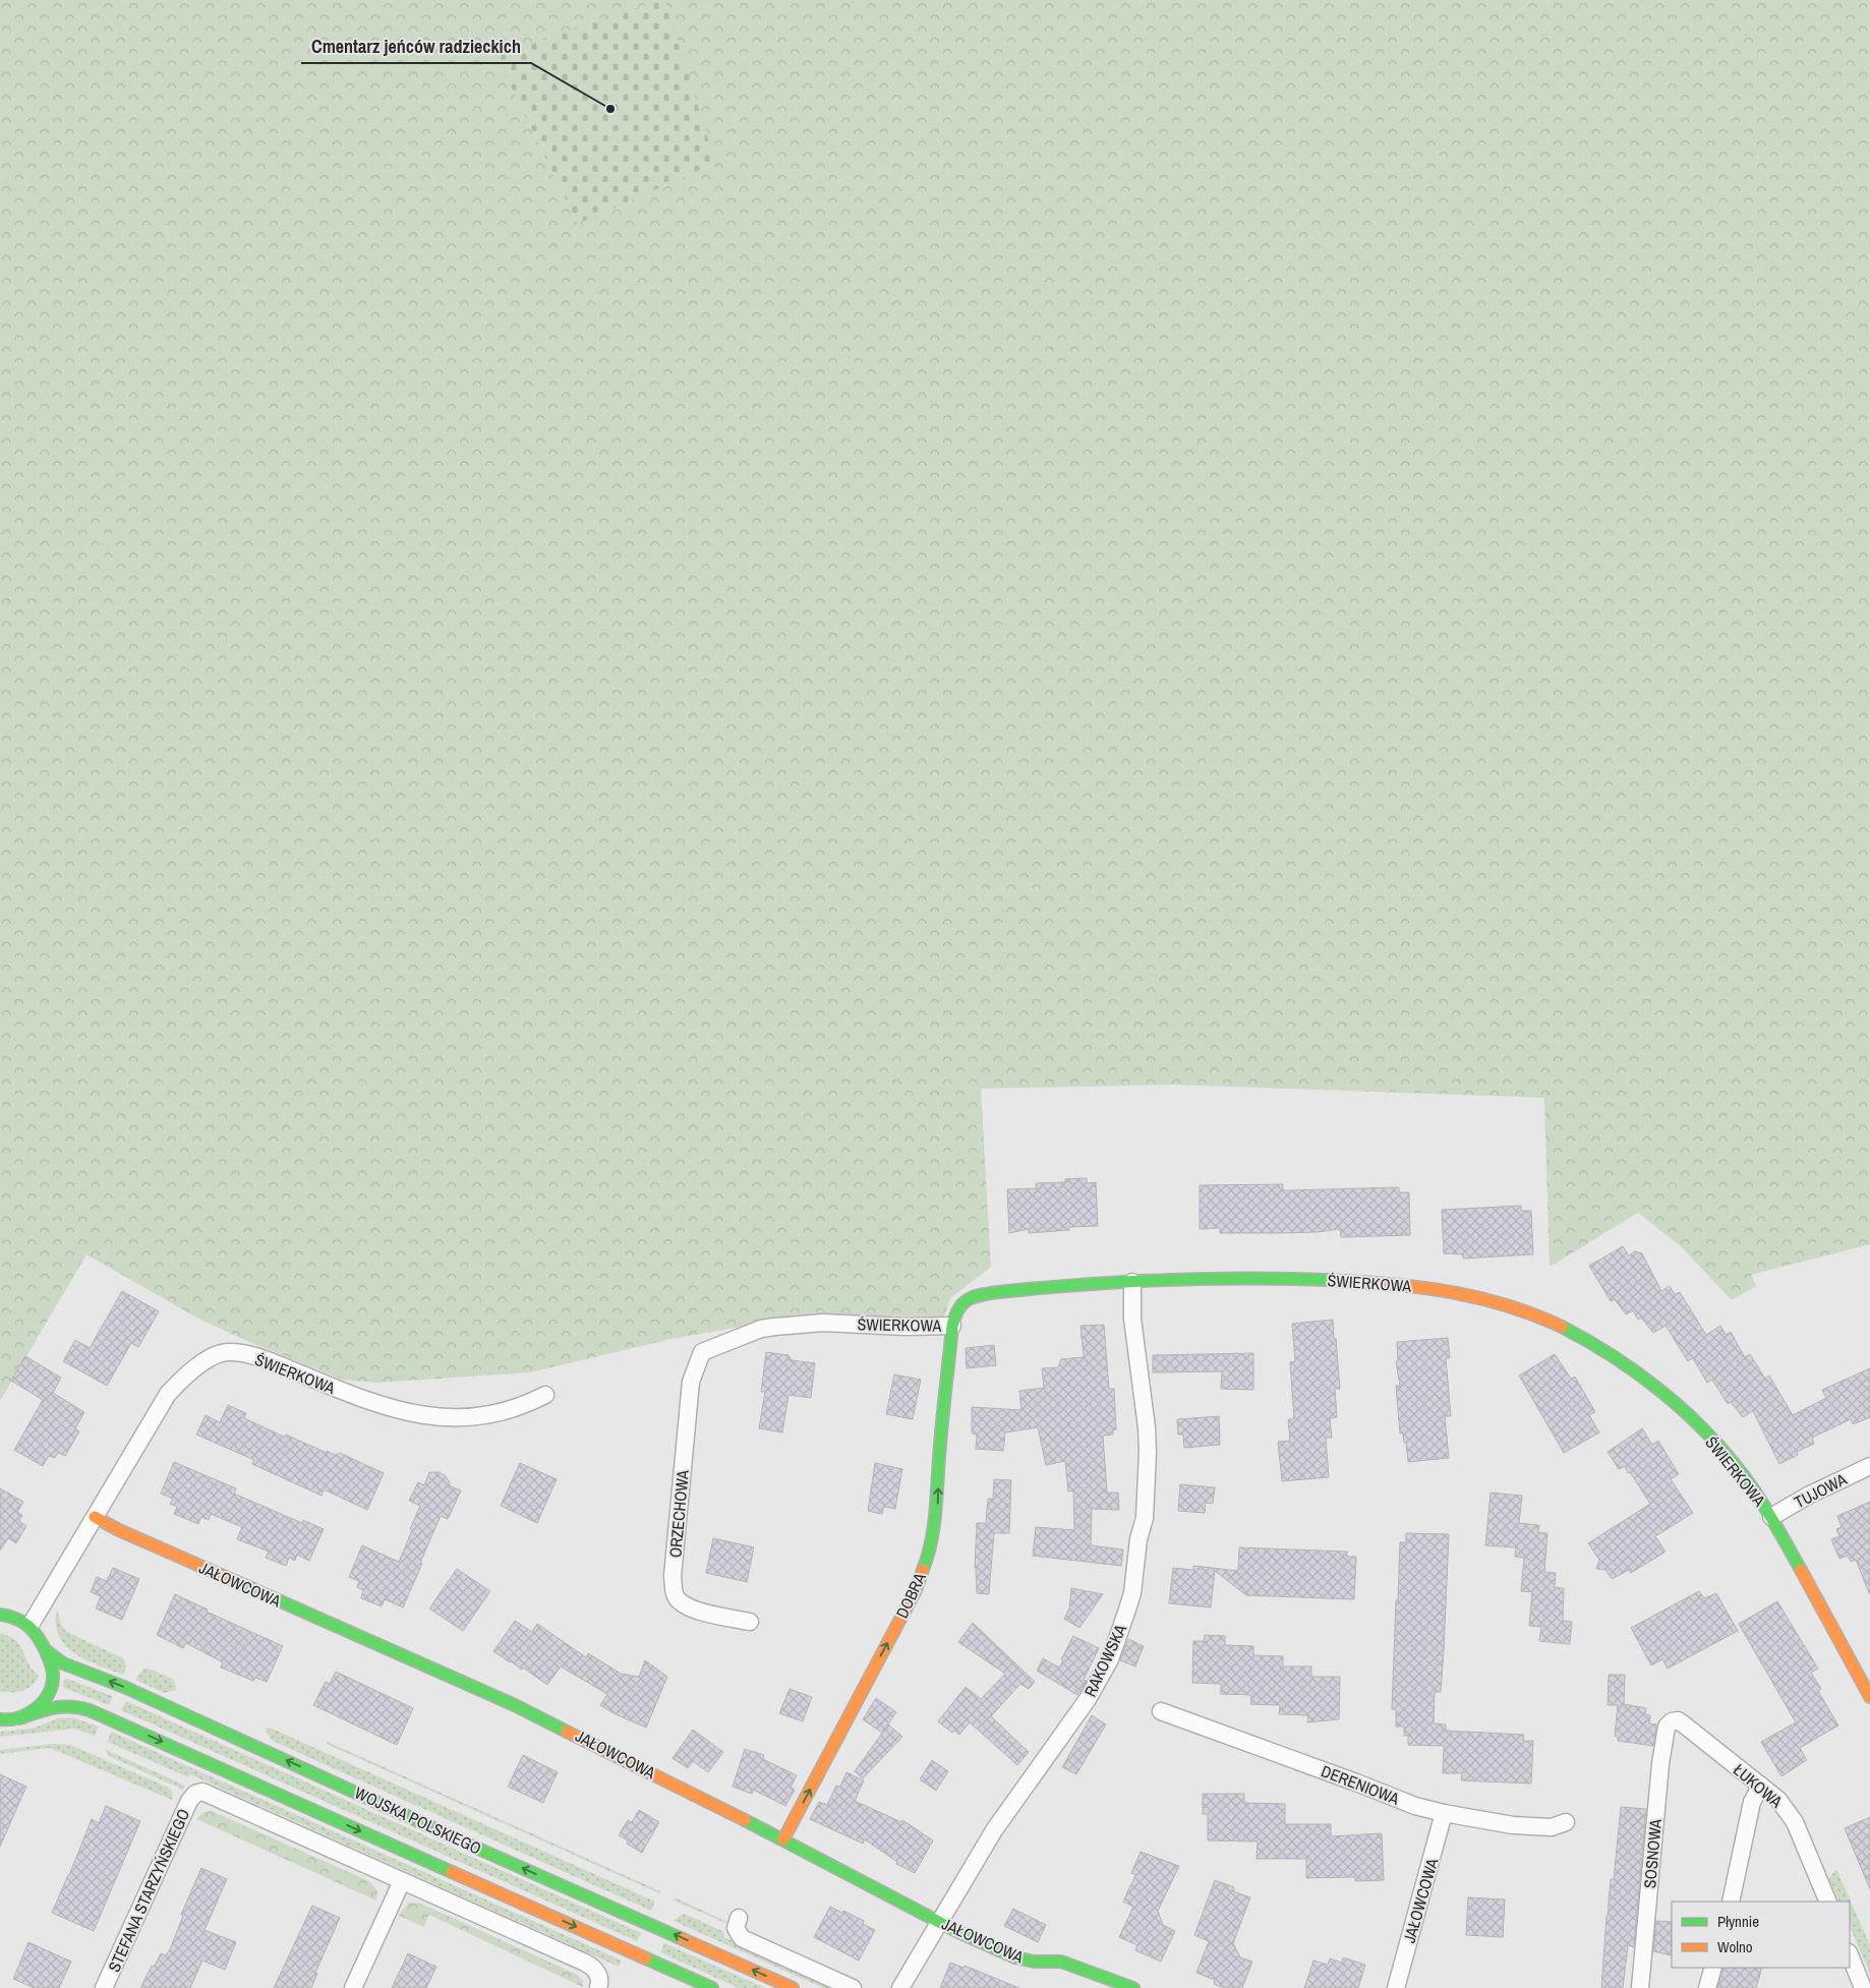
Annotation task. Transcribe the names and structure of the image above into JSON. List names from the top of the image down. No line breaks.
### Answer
{"streets":{"street":["ŚWIERKOWA","TUJOWA","ORZECHOWA","JAŁOWCOWA","DOBRA","RAKOWSKA","DERENIOWA","ŁUKOWA","WOJSKA POLSKIEGO","SOSNOWA","STEFANA STARZYŃSKIEGO"]},"crossings":[["ŚWIERKOWA","TUJOWA"],["ŚWIERKOWA","ORZECHOWA"],["ŚWIERKOWA","JAŁOWCOWA"],["ŚWIERKOWA","DOBRA"],["ŚWIERKOWA","RAKOWSKA"],["JAŁOWCOWA","DOBRA"],["JAŁOWCOWA","RAKOWSKA"],["JAŁOWCOWA","DERENIOWA"],["ŁUKOWA","SOSNOWA"]],"one_way":["DOBRA"],"places":["Cmentarz jeńców radzieckich"],"legend":["Płynnie","Wolno"]}
